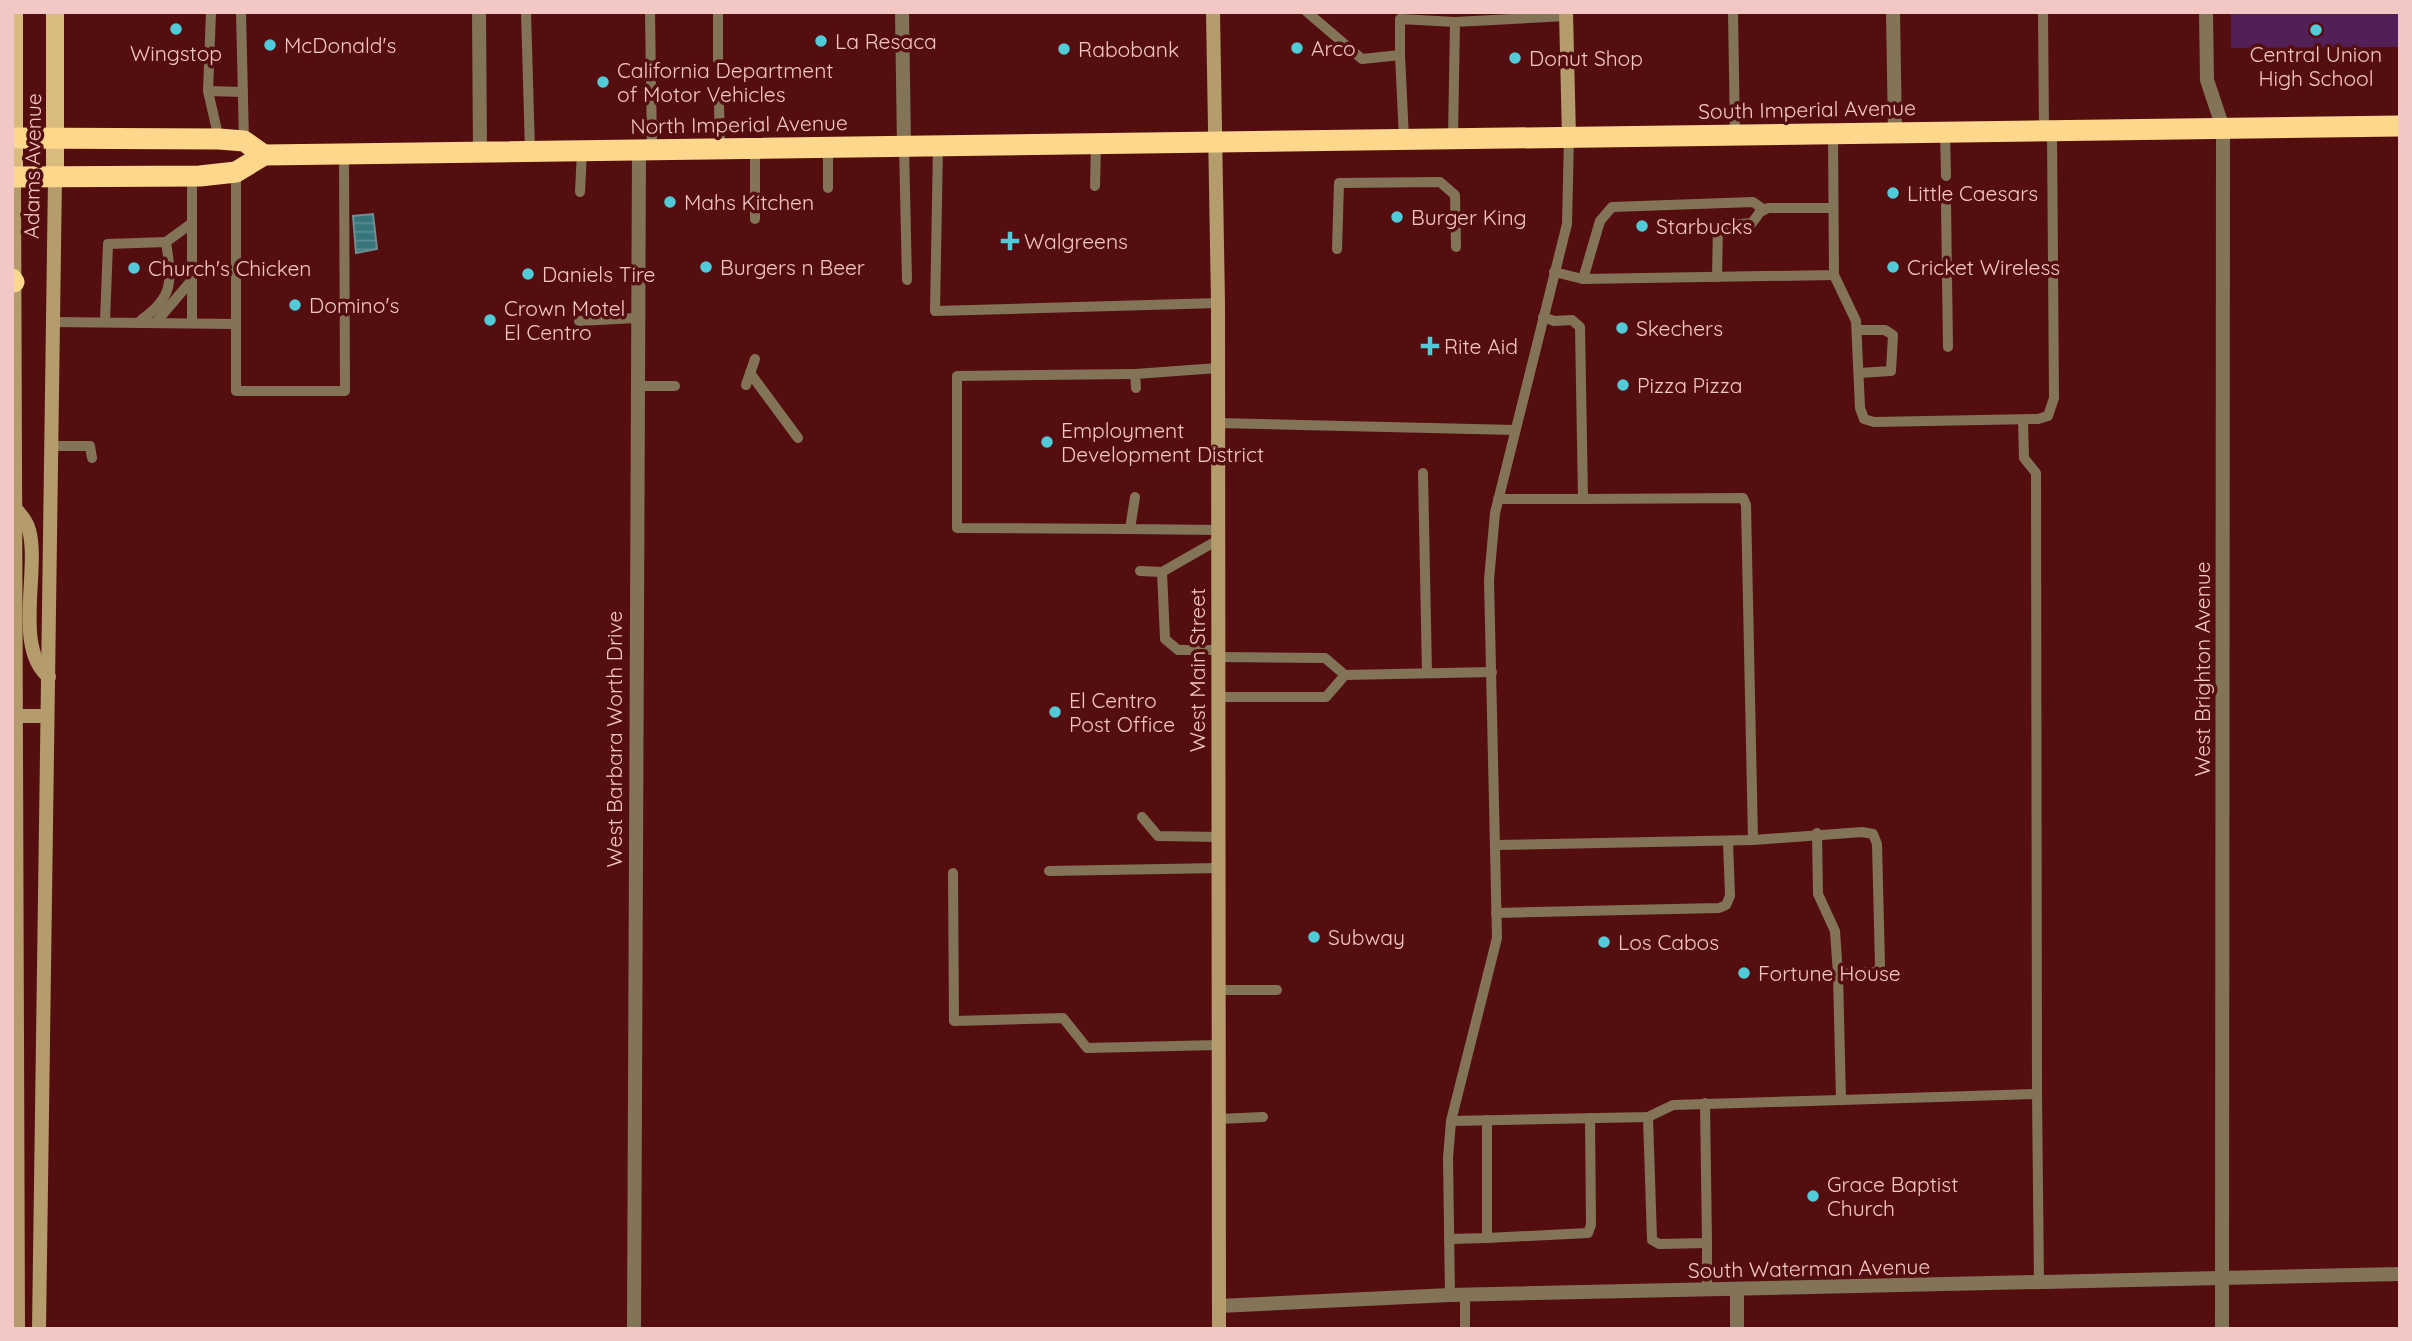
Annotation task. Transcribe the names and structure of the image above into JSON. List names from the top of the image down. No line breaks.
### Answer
{"streets":{"highway":["South Imperial Avenue","North Imperial Avenue"],"main road":["Adams Avenue","West Main Street"],"street":["West Brighton Avenue","West Barbara Worth Drive","South Waterman Avenue"]},"crossings":[["South Imperial Avenue","North Imperial Avenue"],["South Imperial Avenue","West Brighton Avenue"],["South Imperial Avenue","West Main Street"],["North Imperial Avenue","Adams Avenue"],["North Imperial Avenue","West Main Street"],["North Imperial Avenue","West Barbara Worth Drive"],["West Brighton Avenue","South Waterman Avenue"],["West Main Street","South Waterman Avenue"]],"places":{"other":["Wingstop","Central Union High School","La Resaca","McDonald's","Arco","Rabobank","Donut Shop","California Department of Motor Vehicles","Little Caesars","Mahs Kitchen","Burger King","Starbucks","Burgers n Beer","Cricket Wireless","Church's Chicken","Daniels Tire","Domino's","Crown Motel El Centro","Skechers","Pizza Pizza","Employment Development District","El Centro Post Office","Subway","Los Cabos","Fortune House","Grace Baptist Church"],"health":["Walgreens","Rite Aid"]}}
